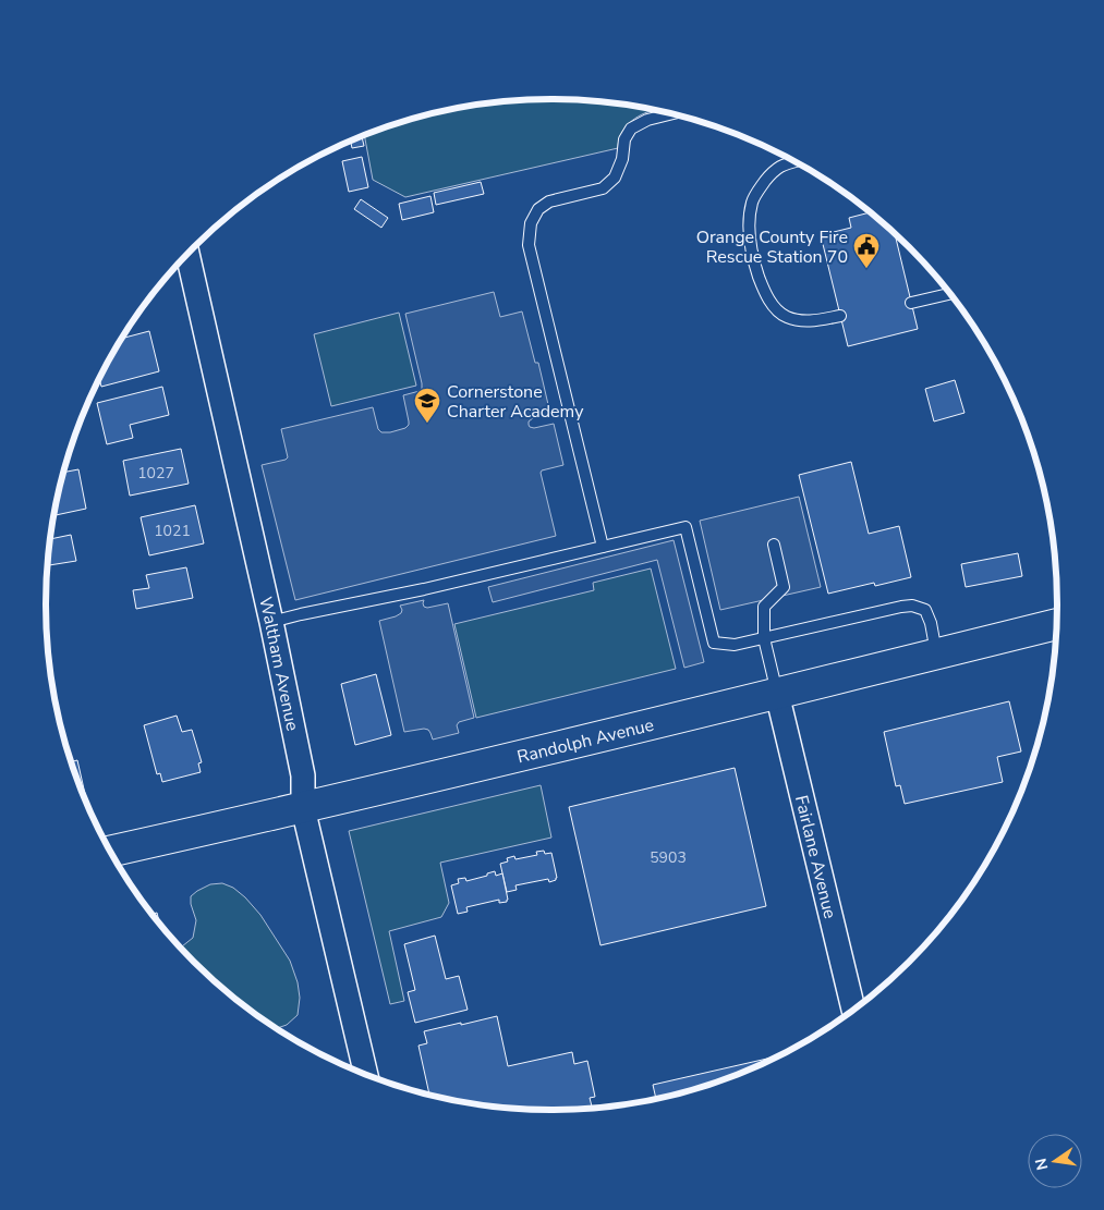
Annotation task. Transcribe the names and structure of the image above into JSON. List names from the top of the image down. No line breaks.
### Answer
{"streets":{"street":["Waltham Avenue","Randolph Avenue","Fairlane Avenue"]},"crossings":[["Waltham Avenue","Randolph Avenue"],["Randolph Avenue","Fairlane Avenue"]],"places":{"public building":["Orange County Fire Rescue Station 70"],"school or university":["Cornerstone Charter Academy"]},"house_numbers":["1027","1021","5903"],"north":"left"}
